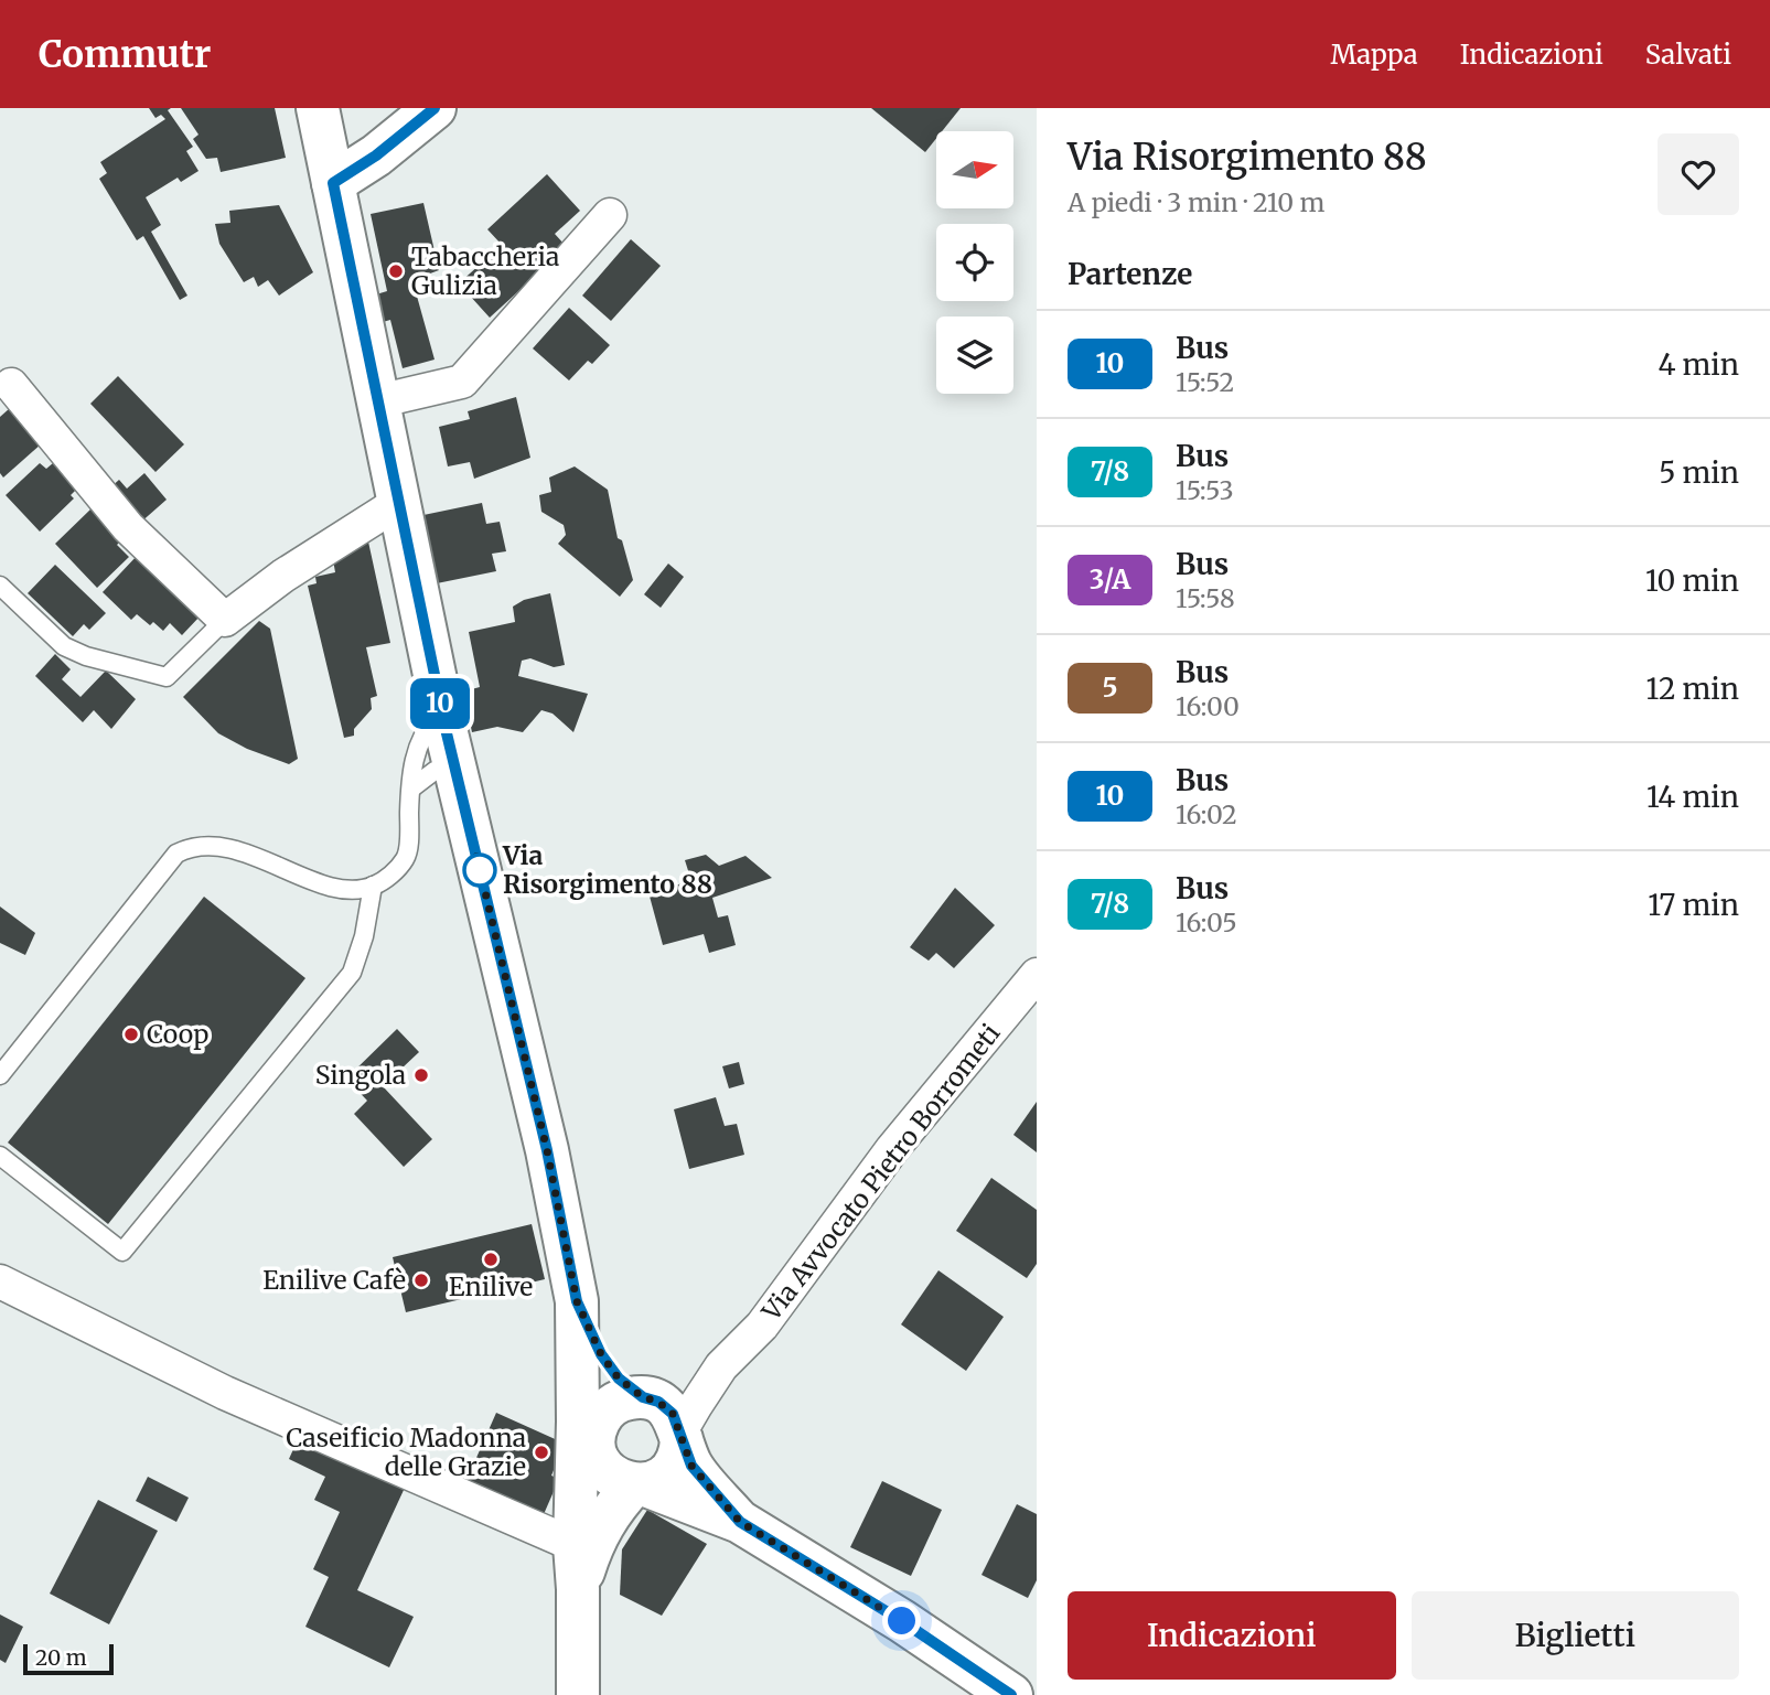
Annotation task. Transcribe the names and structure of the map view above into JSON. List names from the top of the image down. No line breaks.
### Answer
{"streets":{"street":["Via Avvocato Pietro Borrometi"]},"places":["Tabaccheria Gulizia","Via Risorgimento 88","Coop","Singola","Enilive","Enilive Cafè","Caseificio Madonna delle Grazie"],"lines":["bus line 10"],"scale_bar":"20 m","north":"right","page":{"header":"Commutr","nav":["Mappa","Indicazioni","Salvati"],"on_map":"10","heading":[["Via Risorgimento 88","A piedi · 3 min · 210 m"],"Partenze"],"list":[{"mark":"10","name":"Bus","note":"15:52","value":"4 min"},{"mark":"7/8","name":"Bus","note":"15:53","value":"5 min"},{"mark":"3/A","name":"Bus","note":"15:58","value":"10 min"},{"mark":"5","name":"Bus","note":"16:00","value":"12 min"},{"mark":"10","name":"Bus","note":"16:02","value":"14 min"},{"mark":"7/8","name":"Bus","note":"16:05","value":"17 min"}],"buttons":["Indicazioni","Biglietti"],"scale":"20 m"}}
